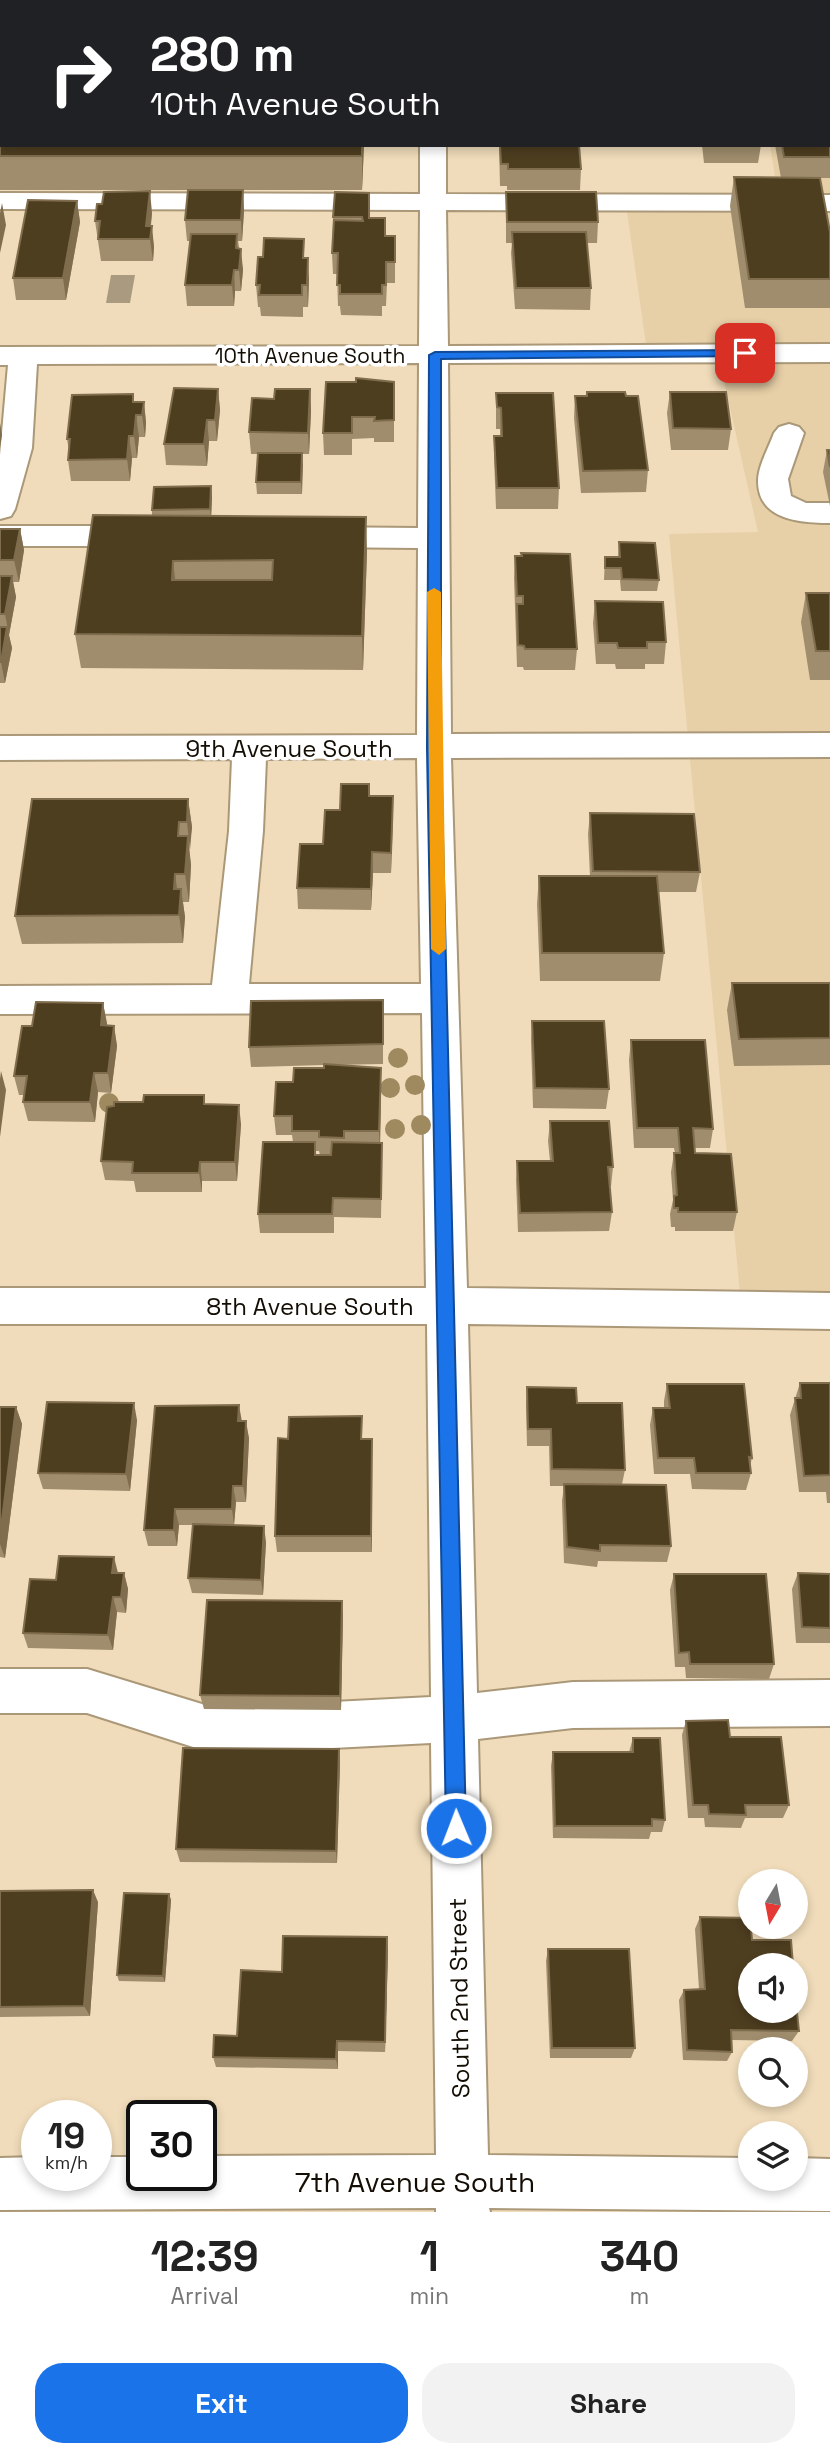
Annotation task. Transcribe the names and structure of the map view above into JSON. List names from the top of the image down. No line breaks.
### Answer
{"streets":{"street":["10th Avenue South","9th Avenue South","8th Avenue South","South 2nd Street","7th Avenue South"]},"crossings":[["10th Avenue South","South 2nd Street"],["9th Avenue South","South 2nd Street"],["8th Avenue South","South 2nd Street"],["South 2nd Street","7th Avenue South"]],"north":"bottom","page":{"turn":["280 m","10th Avenue South"],"speed":"19 km/h","limit":"30","eta":["12:39","Arrival","1","min","340","m"],"buttons":["Exit","Share"]}}
